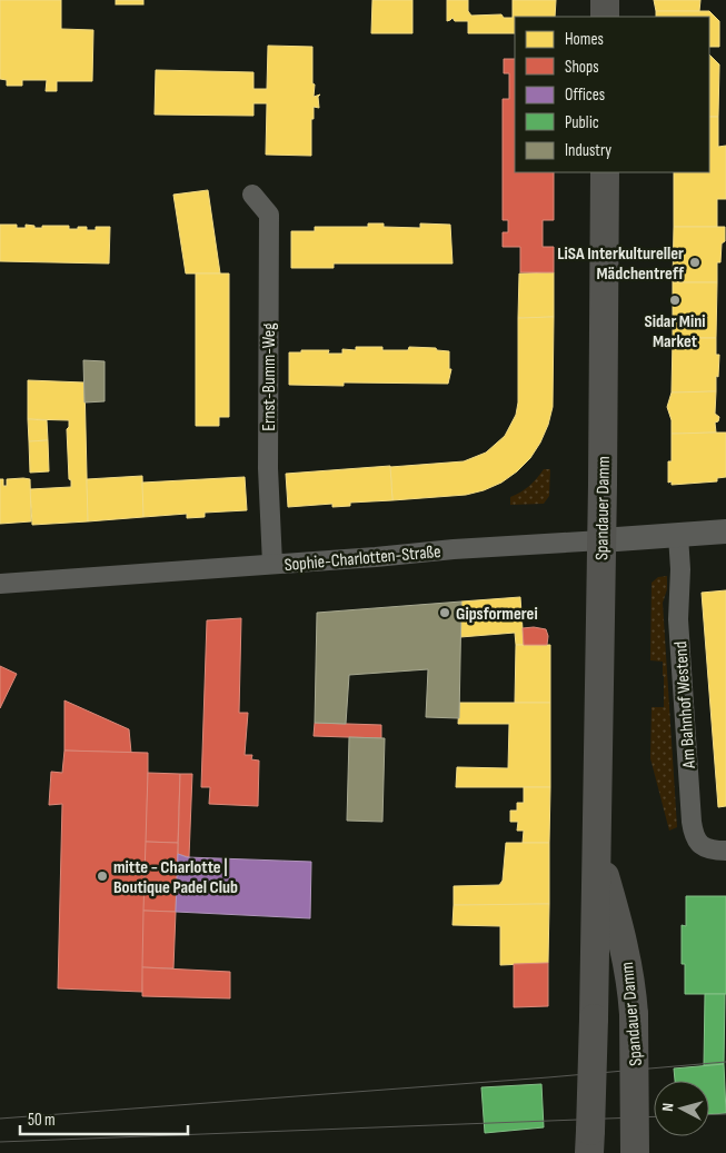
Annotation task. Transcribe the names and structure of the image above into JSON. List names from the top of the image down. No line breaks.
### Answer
{"streets":{"main road":["Spandauer Damm"],"street":["Ernst-Bumm-Weg","Sophie-Charlotten-Straße","Am Bahnhof Westend"]},"crossings":[["Ernst-Bumm-Weg","Sophie-Charlotten-Straße"],["Spandauer Damm","Sophie-Charlotten-Straße"],["Sophie-Charlotten-Straße","Am Bahnhof Westend"]],"places":["LiSA Interkultureller Mädchentreff","Sidar Mini Market","Gipsformerei","mitte - Charlotte | Boutique Padel Club"],"legend":["Homes","Shops","Offices","Public","Industry"],"scale_bar":"50 m","north":"left"}
